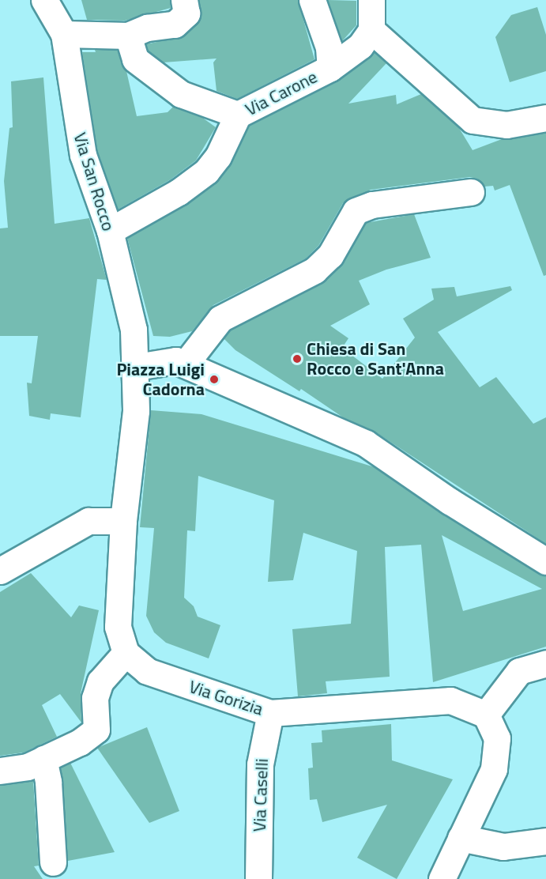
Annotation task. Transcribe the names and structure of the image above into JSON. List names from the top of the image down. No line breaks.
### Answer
{"streets":{"street":["Via Carone","Via San Rocco","Via Gorizia","Via Caselli"]},"crossings":[["Via Carone","Via San Rocco"],["Via Gorizia","Via Caselli"]],"places":["Chiesa di San Rocco e Sant'Anna","Piazza Luigi Cadorna"]}
